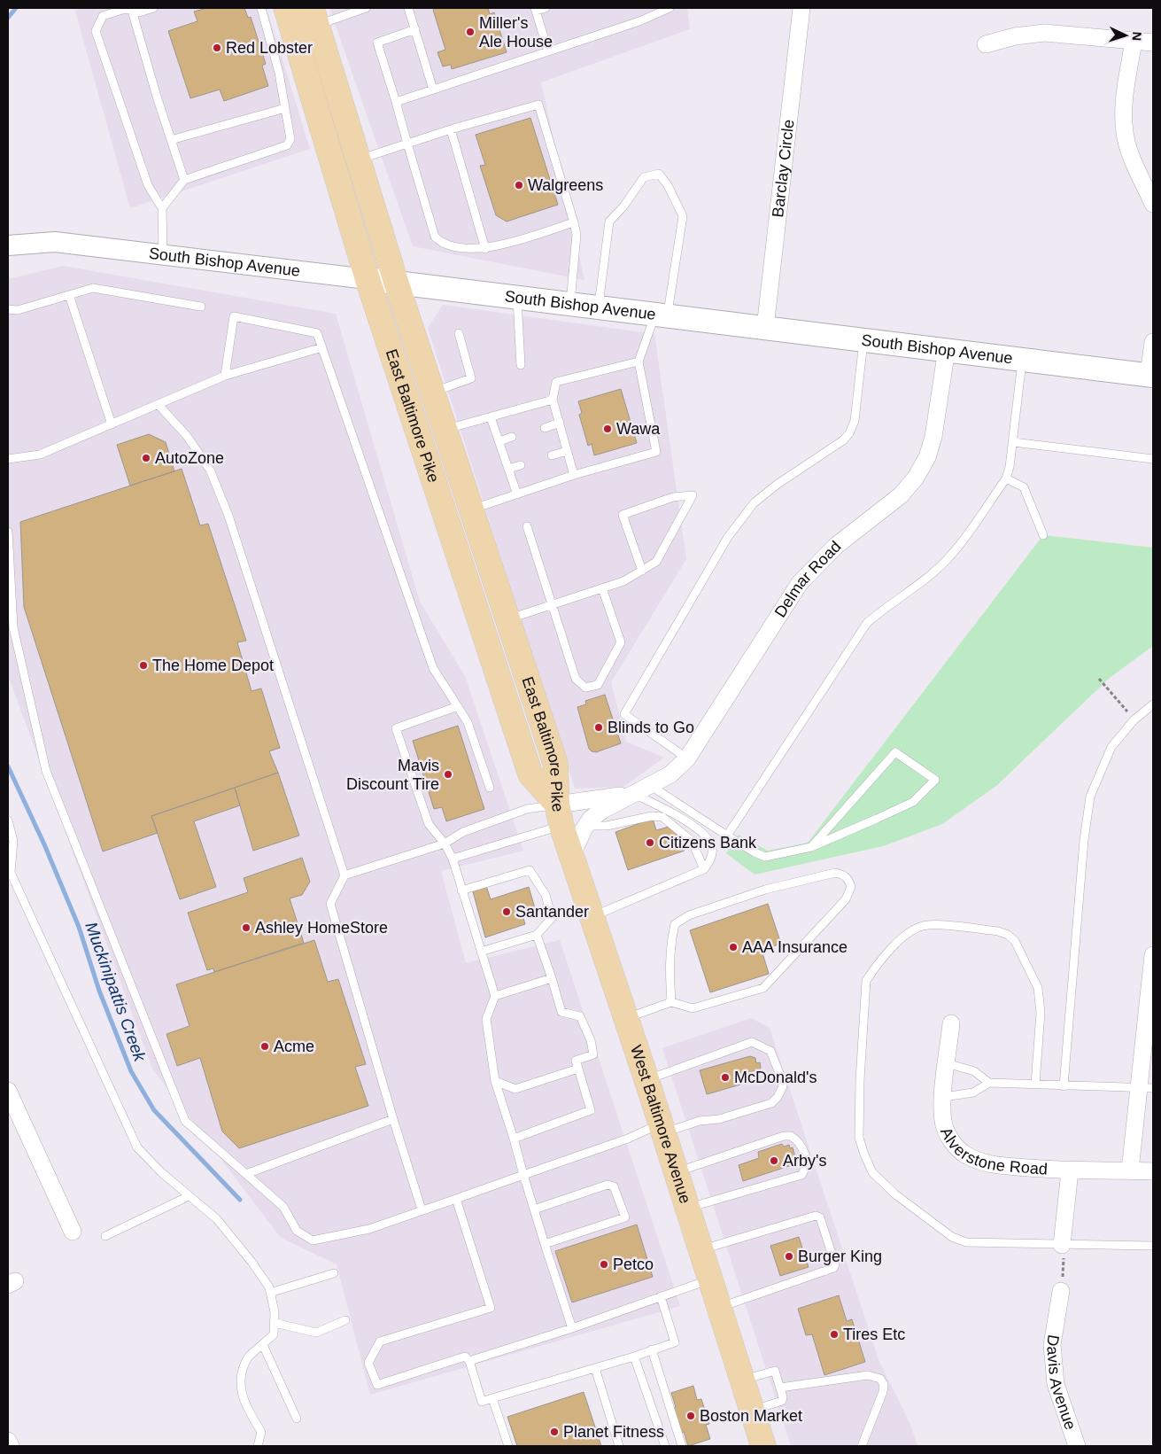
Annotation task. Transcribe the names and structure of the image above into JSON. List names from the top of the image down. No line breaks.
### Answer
{"streets":{"main road":["South Bishop Avenue","East Baltimore Pike","West Baltimore Avenue"],"street":["Barclay Circle","Delmar Road","Alverstone Road","Davis Avenue"]},"crossings":[["Barclay Circle","South Bishop Avenue"],["South Bishop Avenue","East Baltimore Pike"],["South Bishop Avenue","Delmar Road"],["East Baltimore Pike","Delmar Road"],["East Baltimore Pike","West Baltimore Avenue"],["Delmar Road","West Baltimore Avenue"]],"water":["Muckinipattis Creek"],"places":["Miller's Ale House","Red Lobster","Walgreens","Wawa","AutoZone","The Home Depot","Blinds to Go","Mavis Discount Tire","Citizens Bank","Santander","Ashley HomeStore","AAA Insurance","Acme","McDonald's","Arby's","Burger King","Petco","Tires Etc","Boston Market","Planet Fitness"],"north":"right"}
